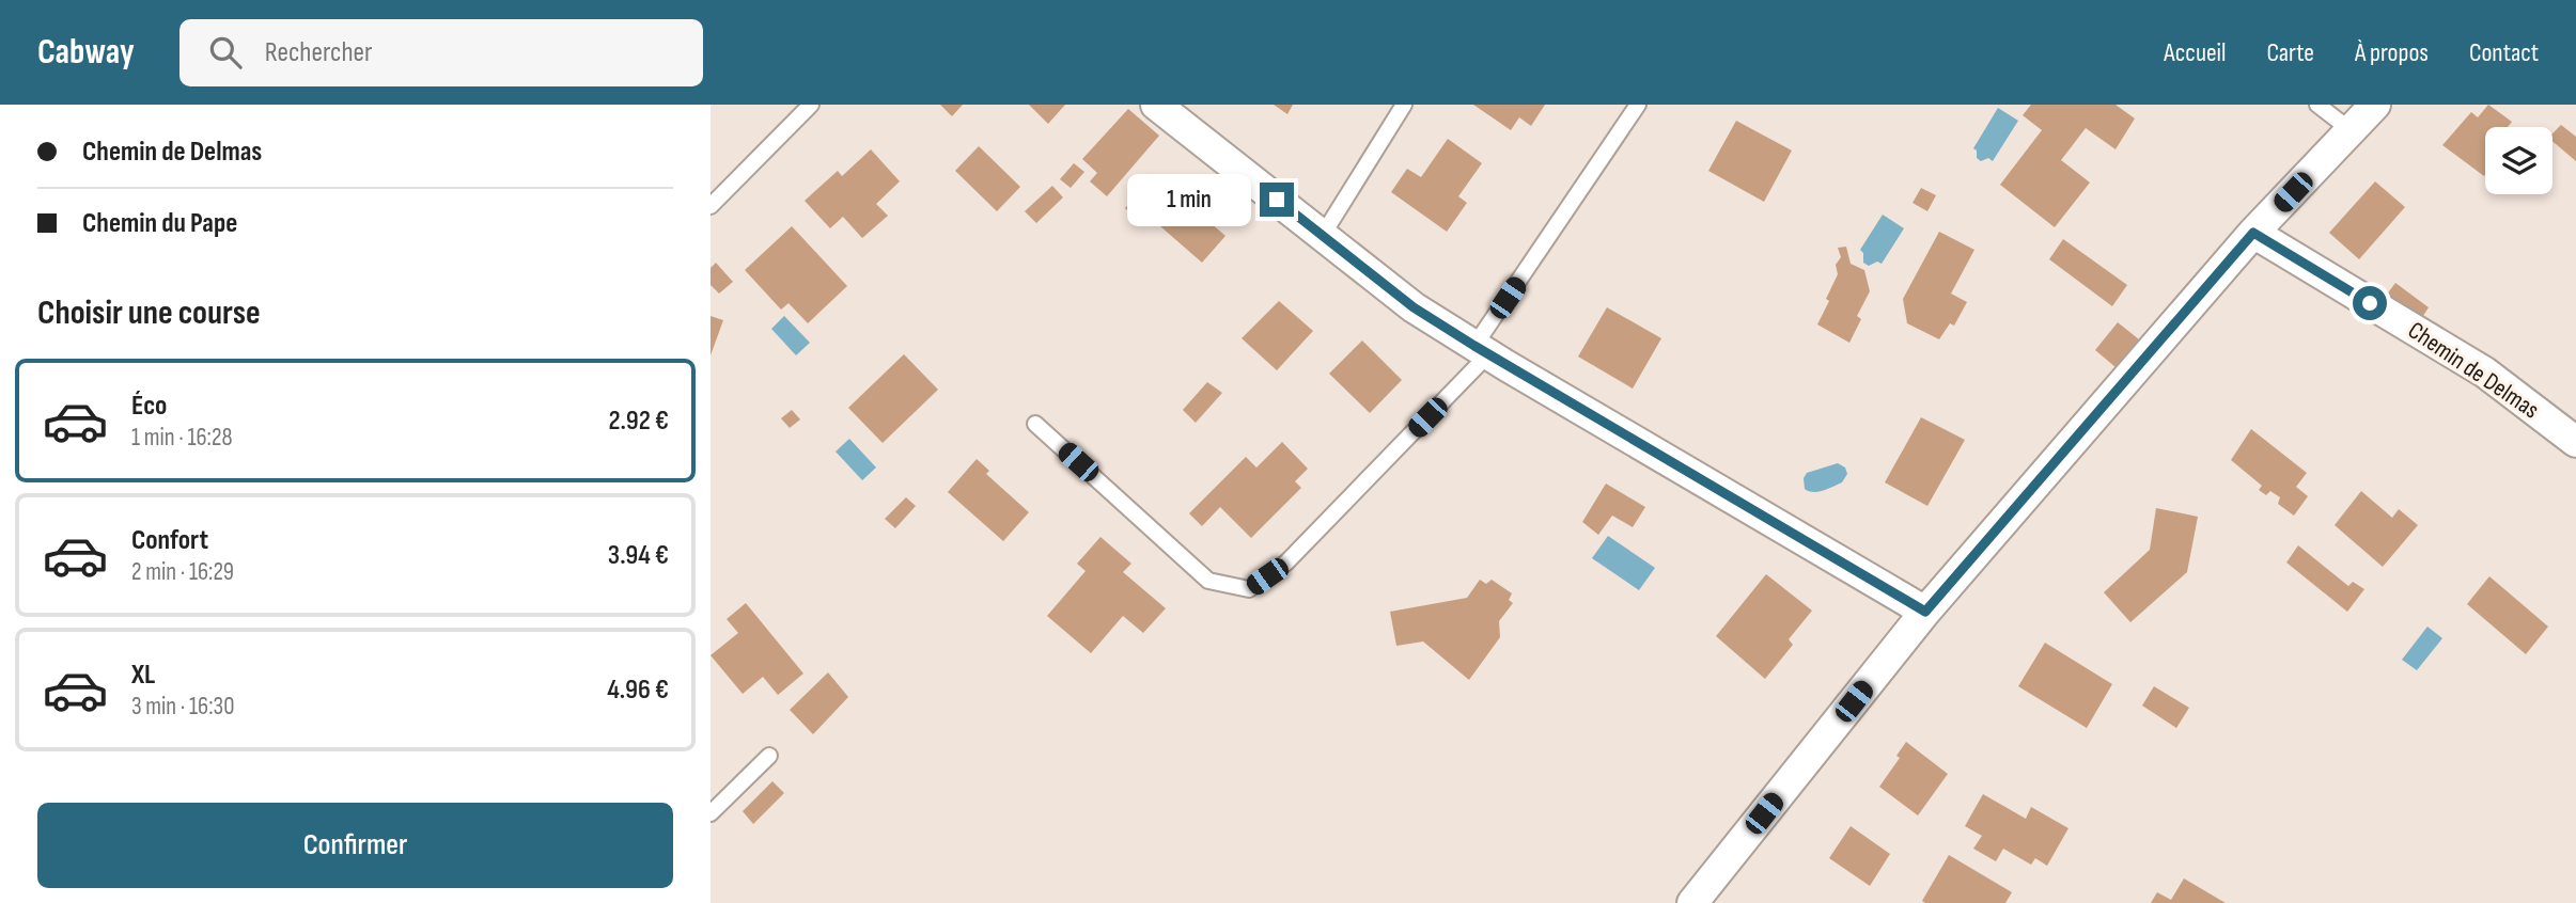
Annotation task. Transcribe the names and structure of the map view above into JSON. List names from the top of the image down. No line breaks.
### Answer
{"streets":{"street":["Chemin de Delmas"]},"page":{"header":"Cabway","search":"Rechercher","nav":["Accueil","Carte","À propos","Contact"],"banner":["Chemin de Delmas","Chemin du Pape"],"bubble":"1 min","heading":"Choisir une course","list":[{"name":"Éco","note":"1 min · 16:28","value":"2.92 €"},{"name":"Confort","note":"2 min · 16:29","value":"3.94 €"},{"name":"XL","note":"3 min · 16:30","value":"4.96 €"}],"buttons":"Confirmer"}}
